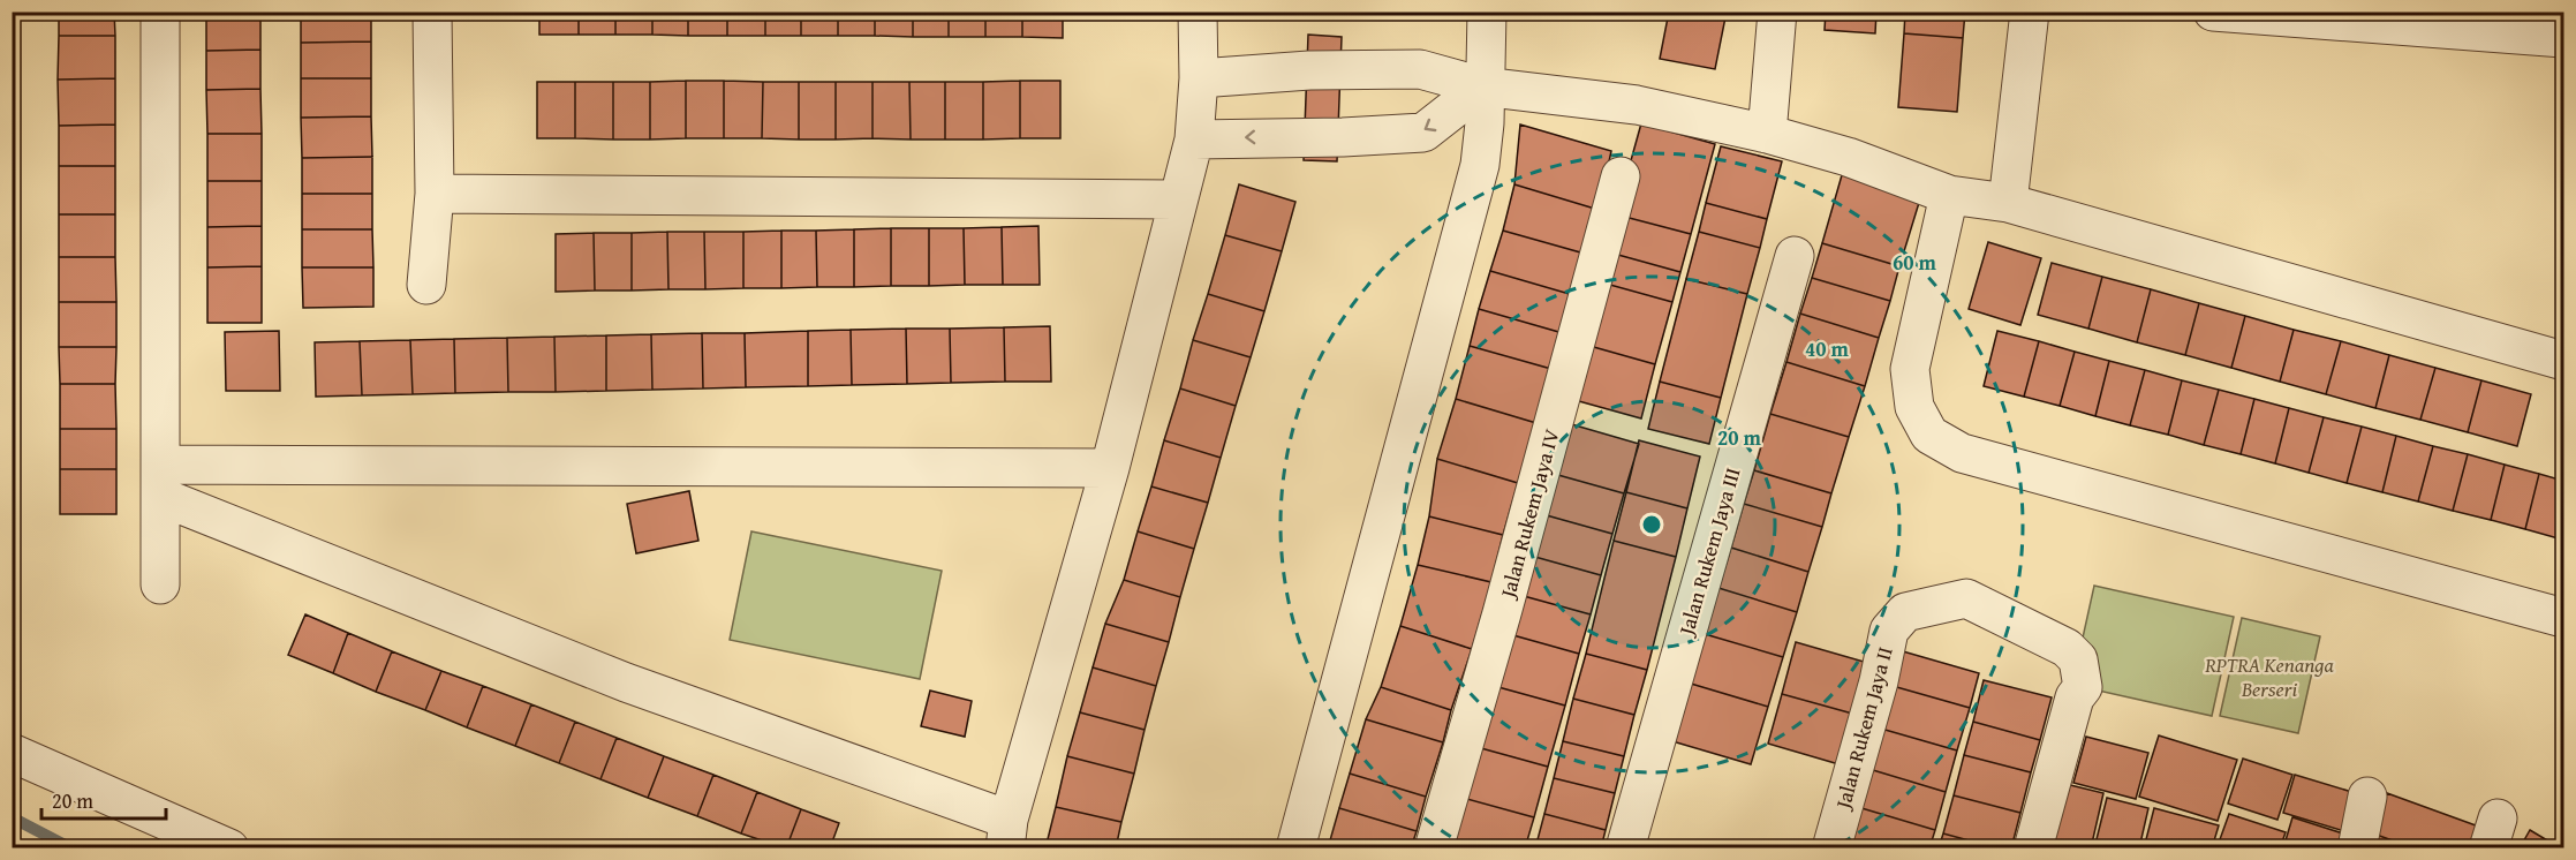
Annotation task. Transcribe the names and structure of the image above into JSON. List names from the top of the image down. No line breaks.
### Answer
{"streets":{"street":["Jalan Rukem Jaya IV","Jalan Rukem Jaya III","Jalan Rukem Jaya II"]},"parks":["RPTRA Kenanga Berseri"],"scale_bar":"20 m","rings":["60 m","40 m","20 m"]}
